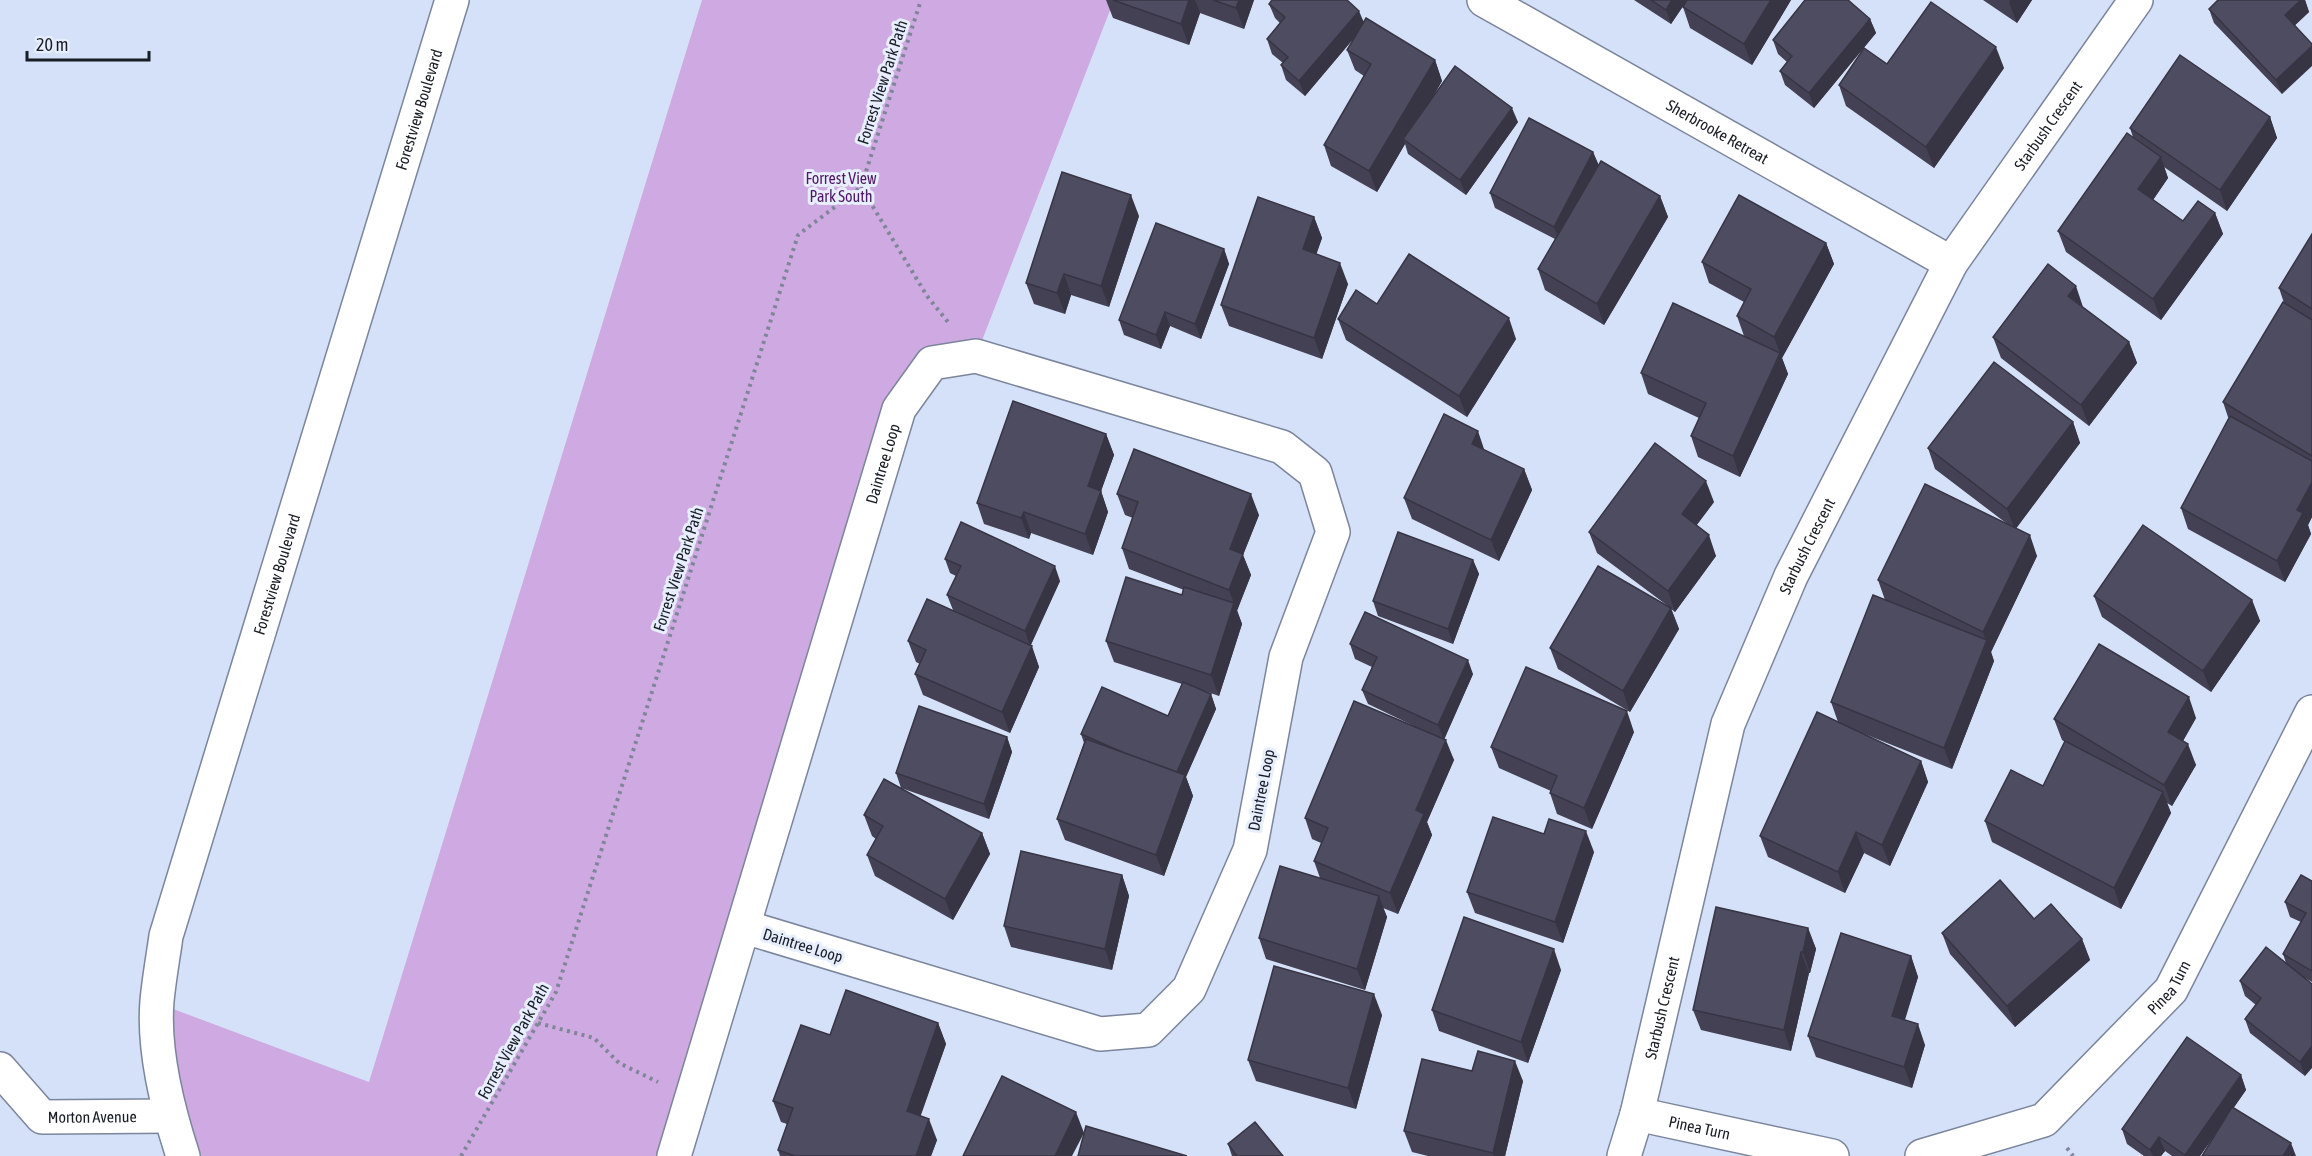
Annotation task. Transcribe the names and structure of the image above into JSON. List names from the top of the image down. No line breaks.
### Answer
{"streets":{"street":["Forestview Boulevard","Starbush Crescent","Sherbrooke Retreat","Daintree Loop","Pinea Turn","Morton Avenue"],"path":["Forrest View Park Path"]},"crossings":[["Forestview Boulevard","Morton Avenue"],["Starbush Crescent","Sherbrooke Retreat"],["Starbush Crescent","Pinea Turn"]],"parks":["Forrest View Park South"],"scale_bar":"20 m"}
